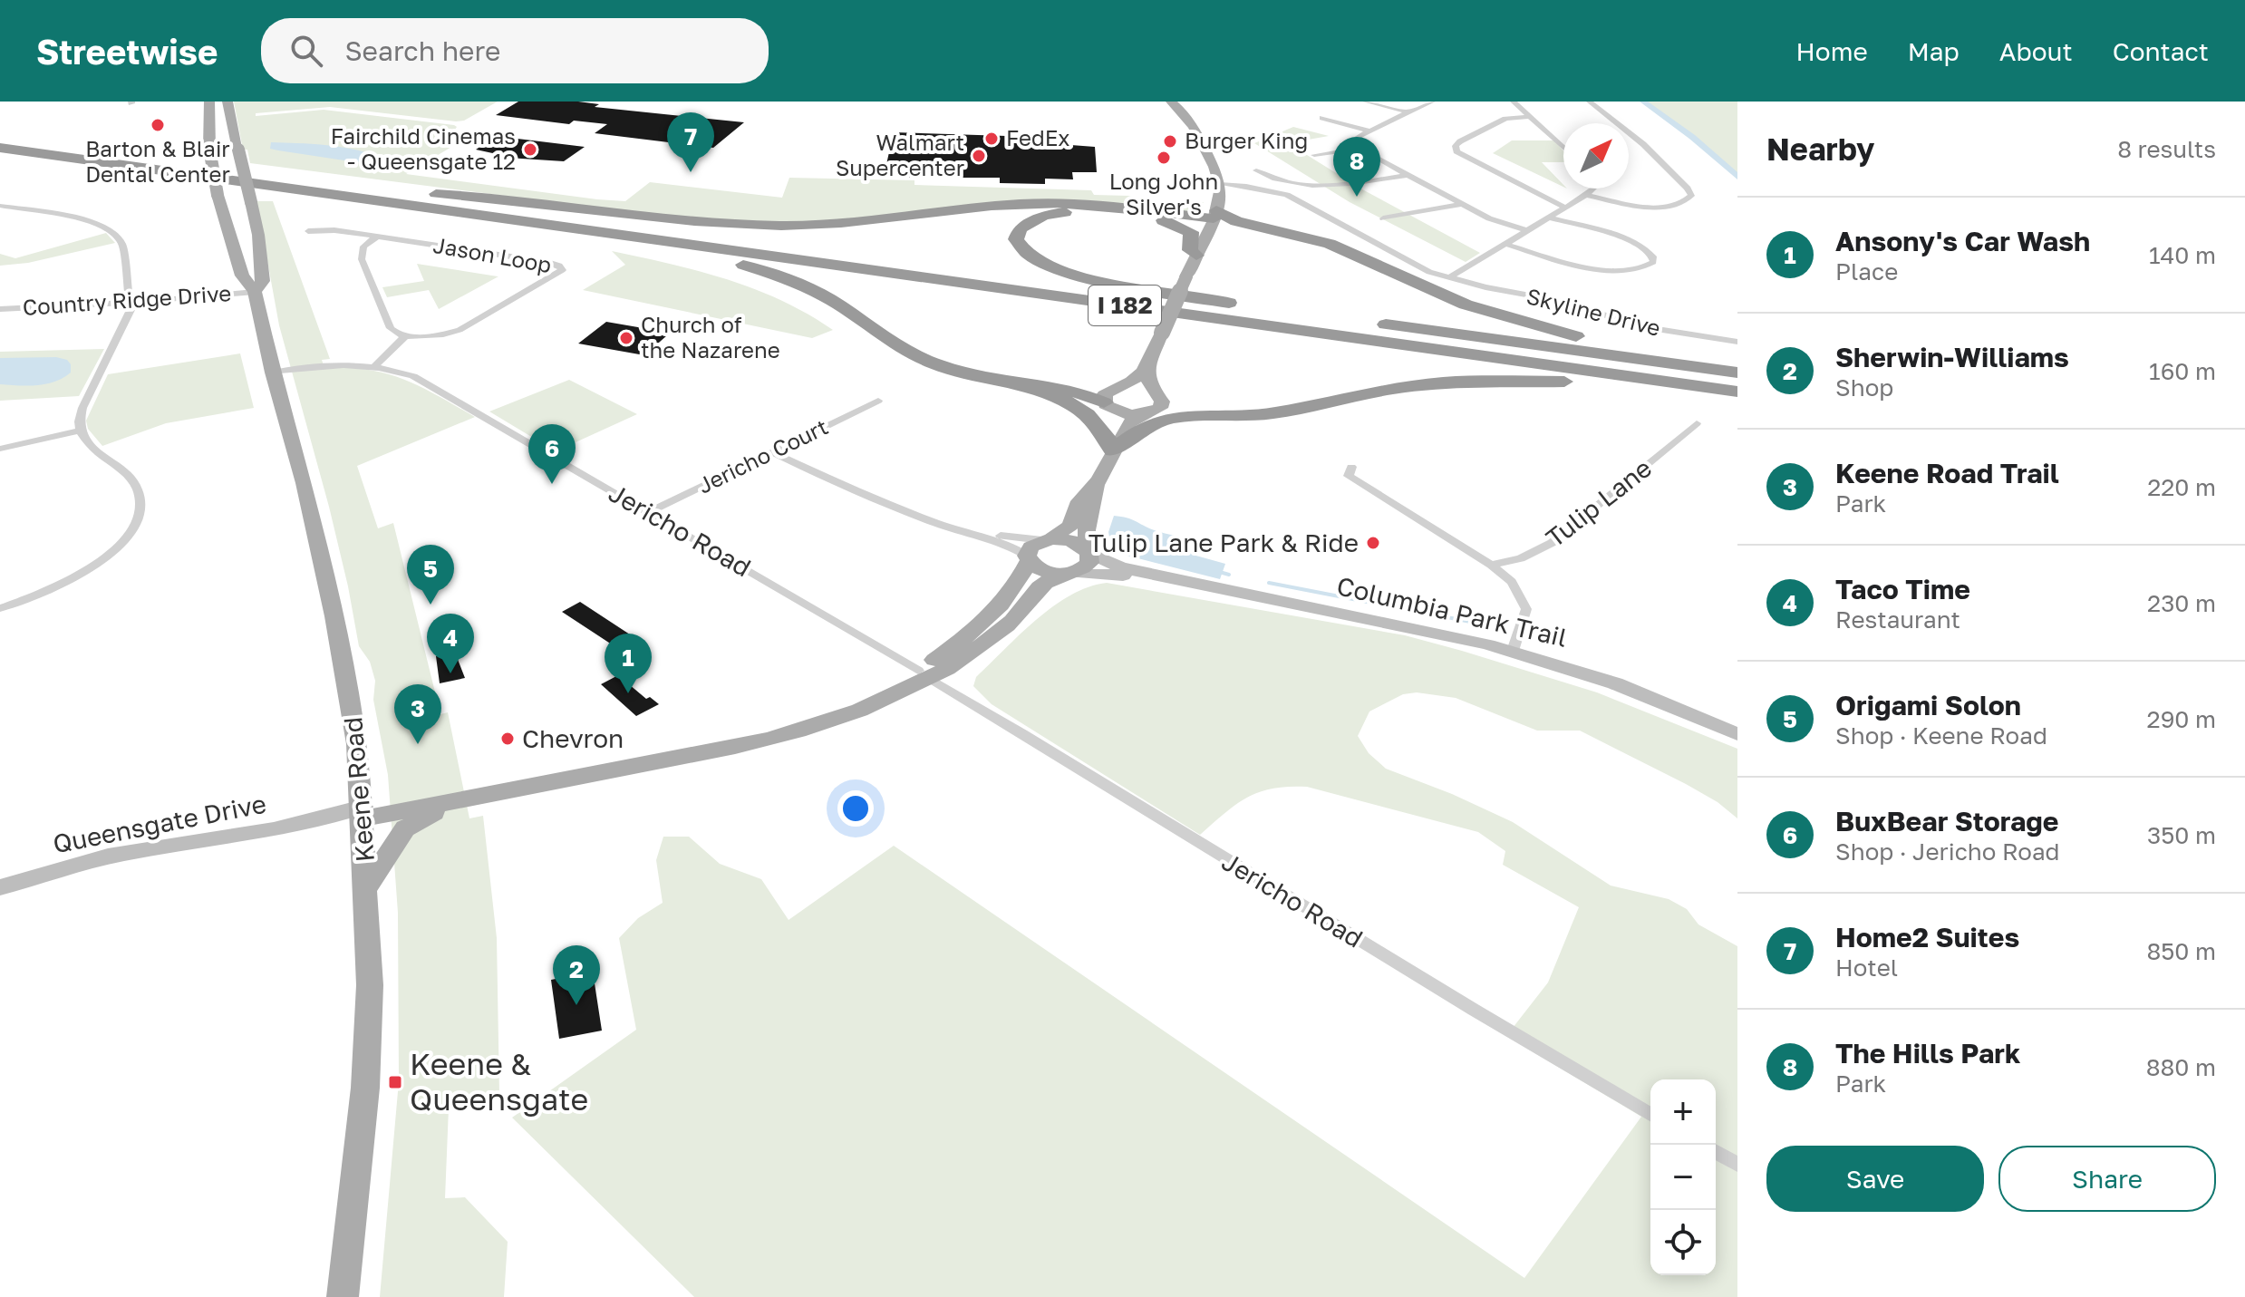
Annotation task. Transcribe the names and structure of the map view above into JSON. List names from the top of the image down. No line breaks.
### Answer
{"streets":{"highway":["I 182"],"main road":["Columbia Park Trail","Keene Road","Queensgate Drive"],"street":["Jason Loop","Country Ridge Drive","Skyline Drive","Jericho Court","Tulip Lane","Jericho Road"]},"crossings":[["Country Ridge Drive","Keene Road"],["Jericho Court","Jericho Road"],["Jericho Road","Keene Road"],["Jericho Road","Queensgate Drive"],["Columbia Park Trail","Queensgate Drive"],["Keene Road","Queensgate Drive"]],"places":{"other":["Barton & Blair Dental Center","FedEx","Burger King","Fairchild Cinemas - Queensgate 12","Walmart Supercenter","Long John Silver's","Church of the Nazarene","Tulip Lane Park & Ride","Chevron"],"transit":["Keene & Queensgate"]},"north":"top right","page":{"header":"Streetwise","search":"Search here","nav":["Home","Map","About","Contact"],"heading":["Nearby","8 results"],"pins":["7","8","6","5","4","1","3","2"],"list":[{"mark":"1","name":"Ansony's Car Wash","note":"Place","value":"140 m"},{"mark":"2","name":"Sherwin-Williams","note":"Shop","value":"160 m"},{"mark":"3","name":"Keene Road Trail","note":"Park","value":"220 m"},{"mark":"4","name":"Taco Time","note":"Restaurant","value":"230 m"},{"mark":"5","name":"Origami Solon","note":"Shop · Keene Road","value":"290 m"},{"mark":"6","name":"BuxBear Storage","note":"Shop · Jericho Road","value":"350 m"},{"mark":"7","name":"Home2 Suites","note":"Hotel","value":"850 m"},{"mark":"8","name":"The Hills Park","note":"Park","value":"880 m"}],"map_buttons":["+","−"],"buttons":["Save","Share"]}}
